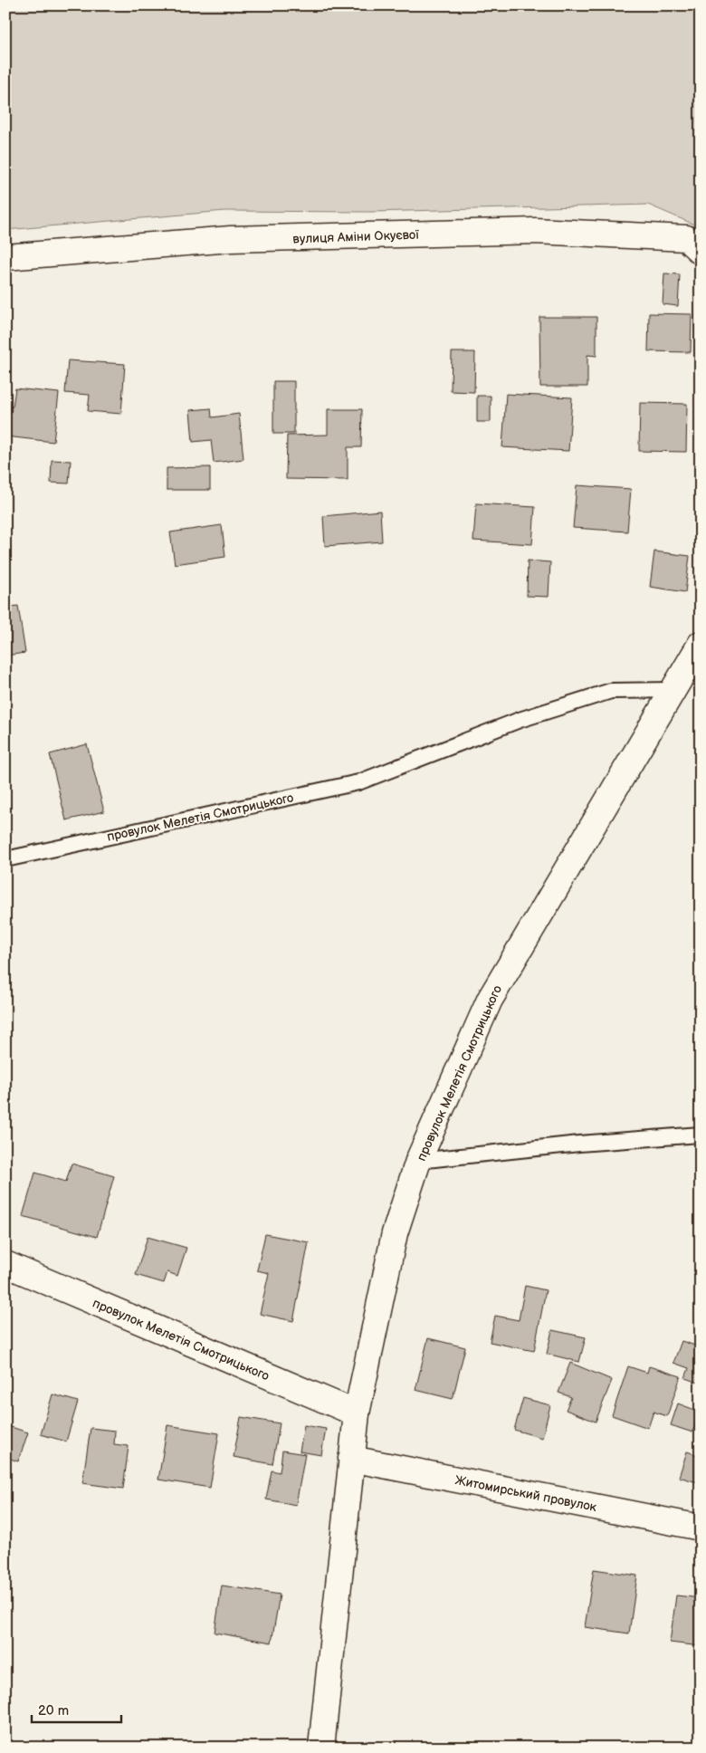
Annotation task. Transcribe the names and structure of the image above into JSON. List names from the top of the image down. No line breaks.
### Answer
{"streets":{"street":["вулиця Аміни Окуєвої","провулок Мелетія Смотрицького","Житомирський провулок"]},"crossings":[["провулок Мелетія Смотрицького","Житомирський провулок"]],"scale_bar":"20 m"}
